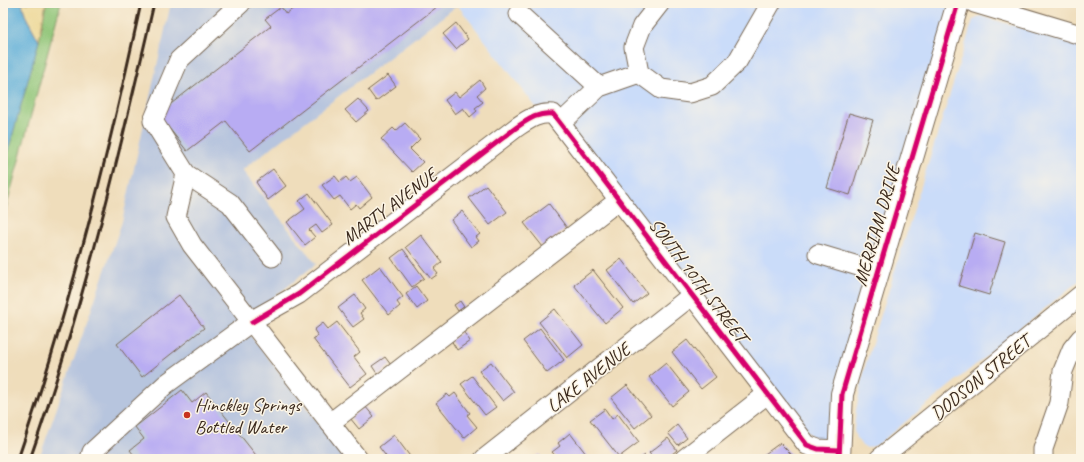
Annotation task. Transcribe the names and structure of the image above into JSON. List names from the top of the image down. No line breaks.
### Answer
{"streets":{"main road":["MERRIAM DRIVE"],"street":["MARTY AVENUE","SOUTH 10TH STREET","LAKE AVENUE","DODSON STREET"]},"crossings":[["MARTY AVENUE","SOUTH 10TH STREET"],["MERRIAM DRIVE","SOUTH 10TH STREET"],["SOUTH 10TH STREET","LAKE AVENUE"]],"places":["Hinckley Springs Bottled Water"]}
